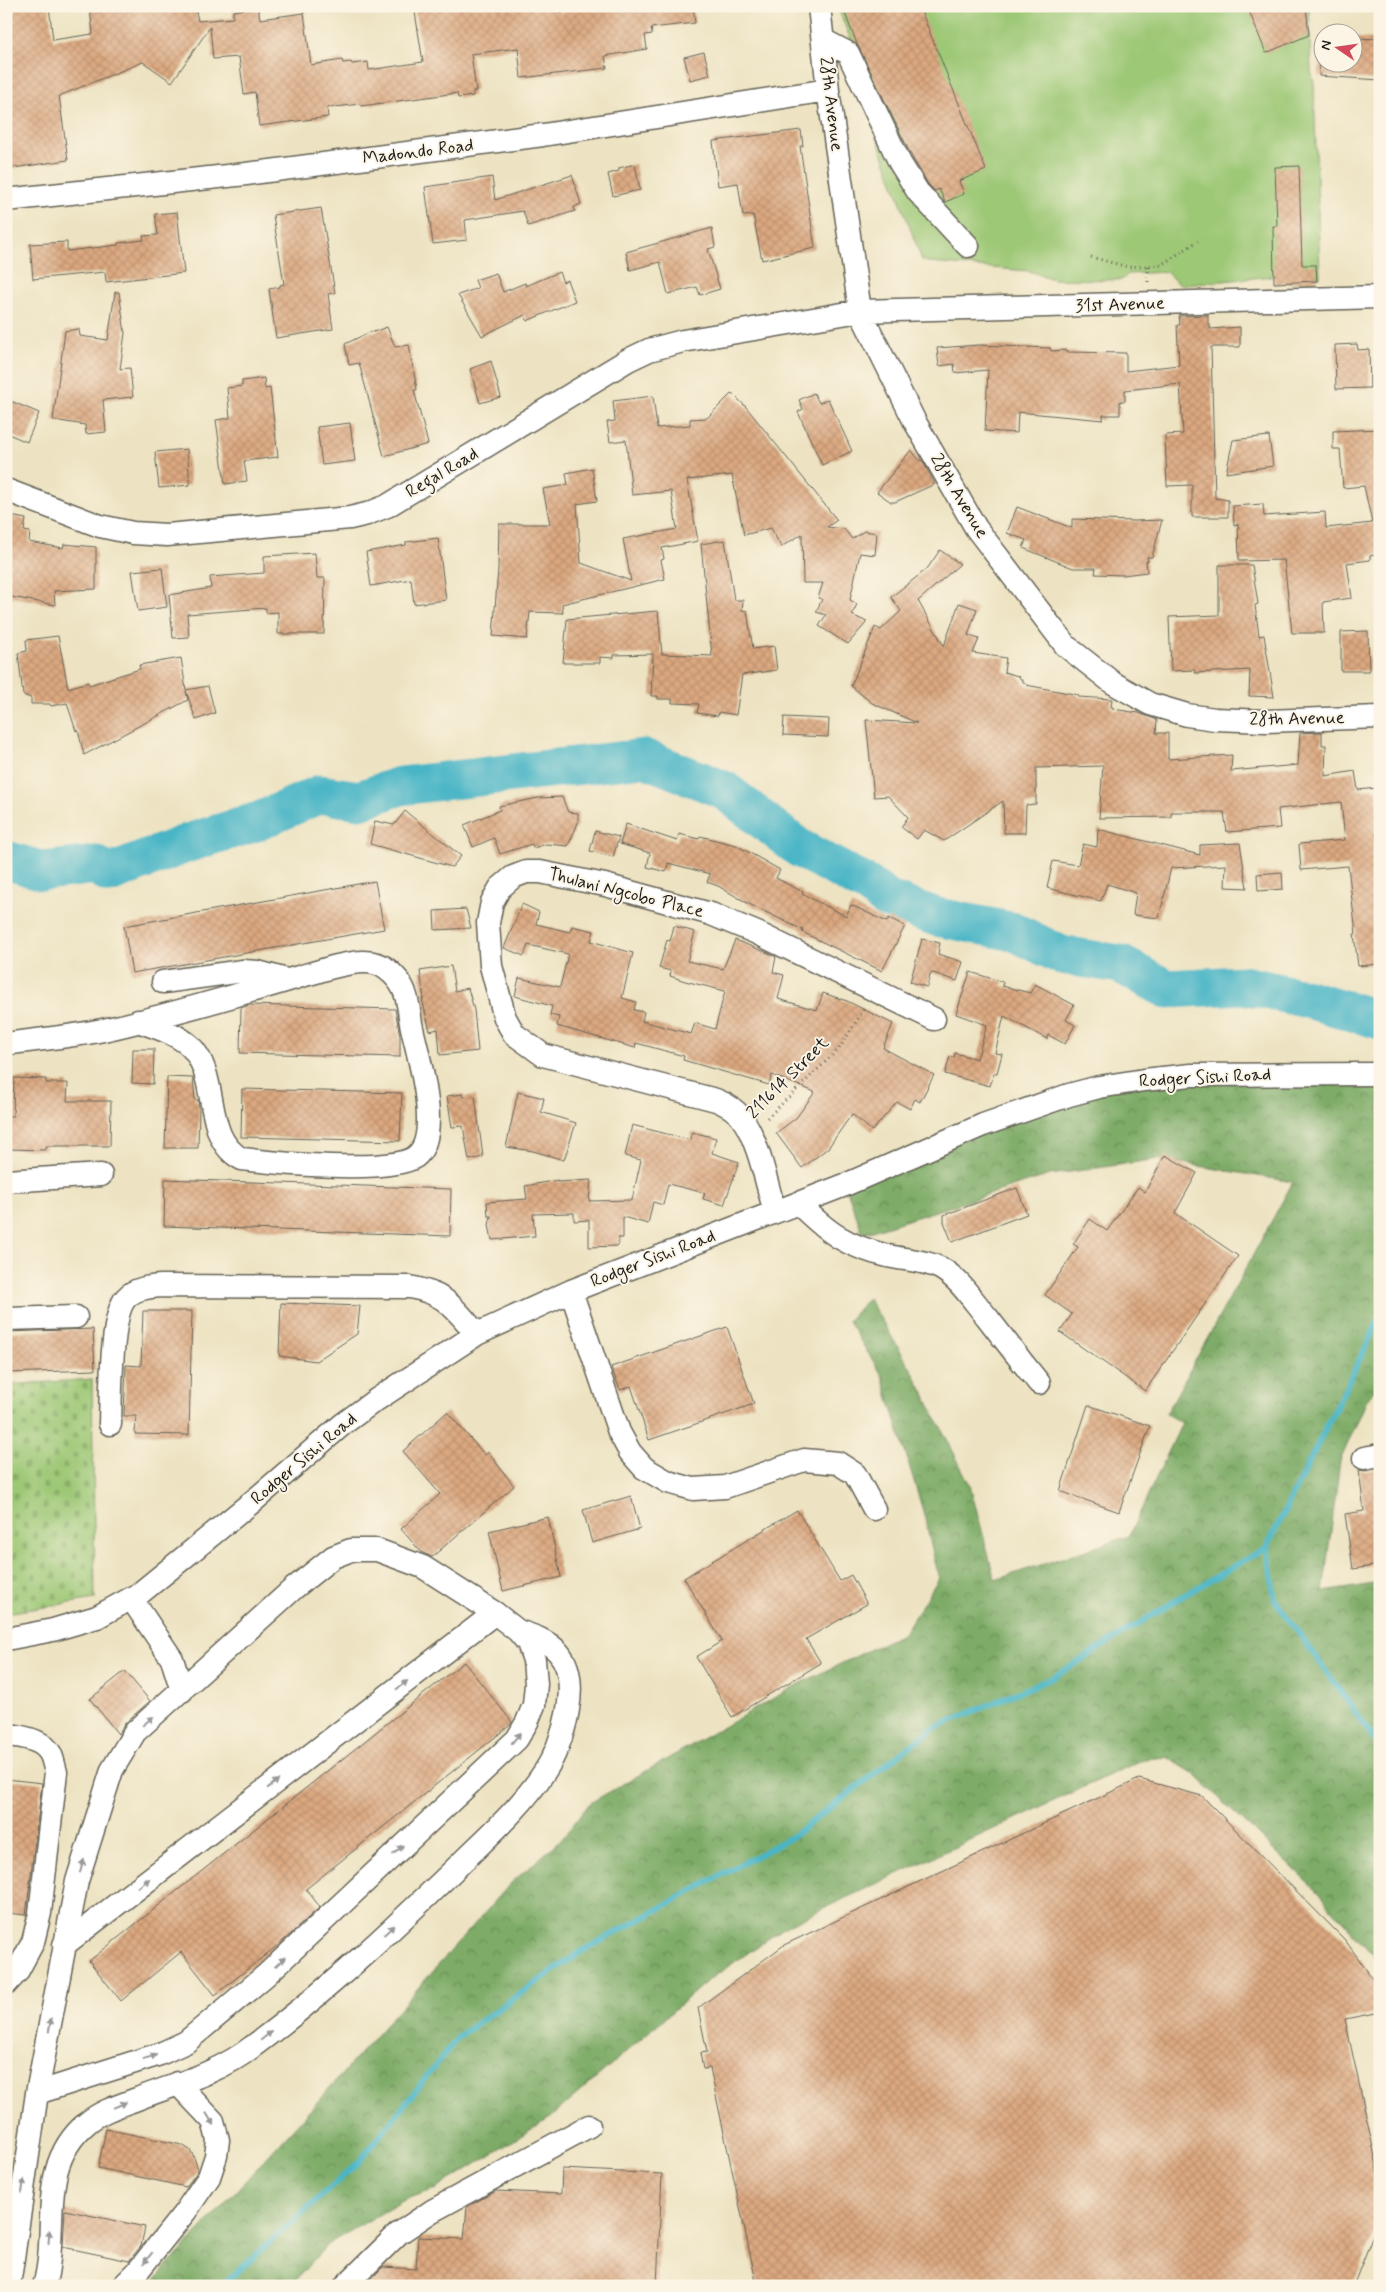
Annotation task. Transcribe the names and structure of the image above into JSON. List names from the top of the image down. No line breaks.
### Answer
{"streets":{"street":["28th Avenue","Madondo Road","31st Avenue","Regal Road","Thulani Ngcobo Place","Rodger Sishi Road"],"path":["211614 Street"]},"crossings":[["28th Avenue","Madondo Road"],["28th Avenue","31st Avenue"],["28th Avenue","Regal Road"],["31st Avenue","Regal Road"],["Thulani Ngcobo Place","211614 Street"],["Thulani Ngcobo Place","Rodger Sishi Road"]],"north":"left"}
